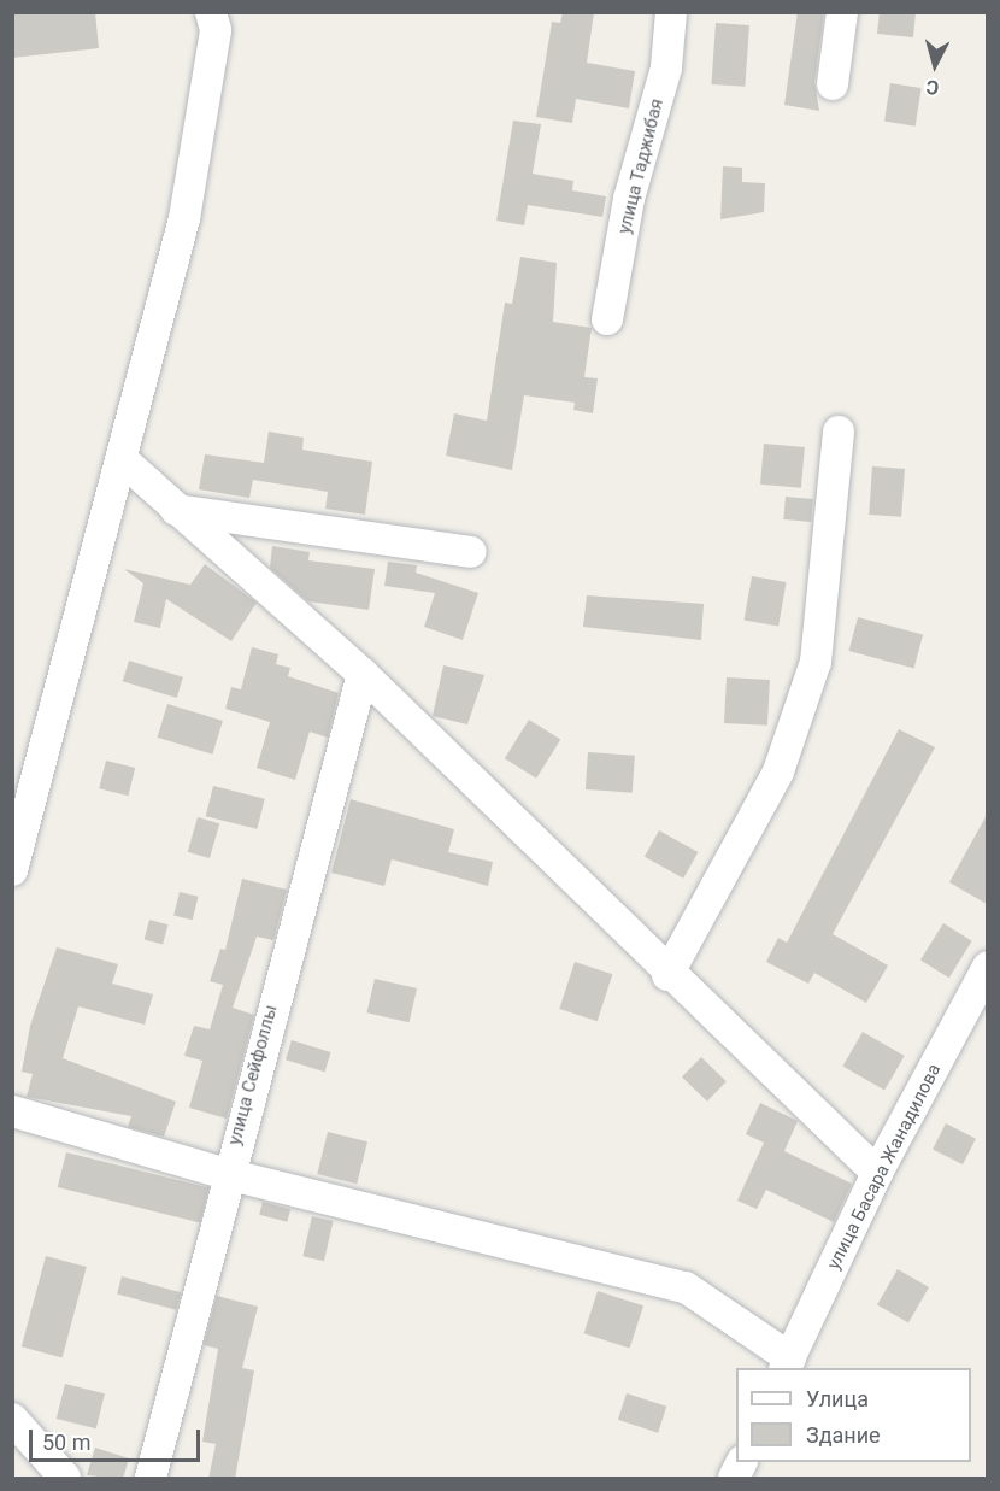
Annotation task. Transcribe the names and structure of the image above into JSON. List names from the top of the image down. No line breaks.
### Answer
{"streets":{"street":["улица Таджибая","улица Сейфоллы","улица Басара Жанадилова"]},"legend":["Улица","Здание"],"scale_bar":"50 m","north":"bottom"}
